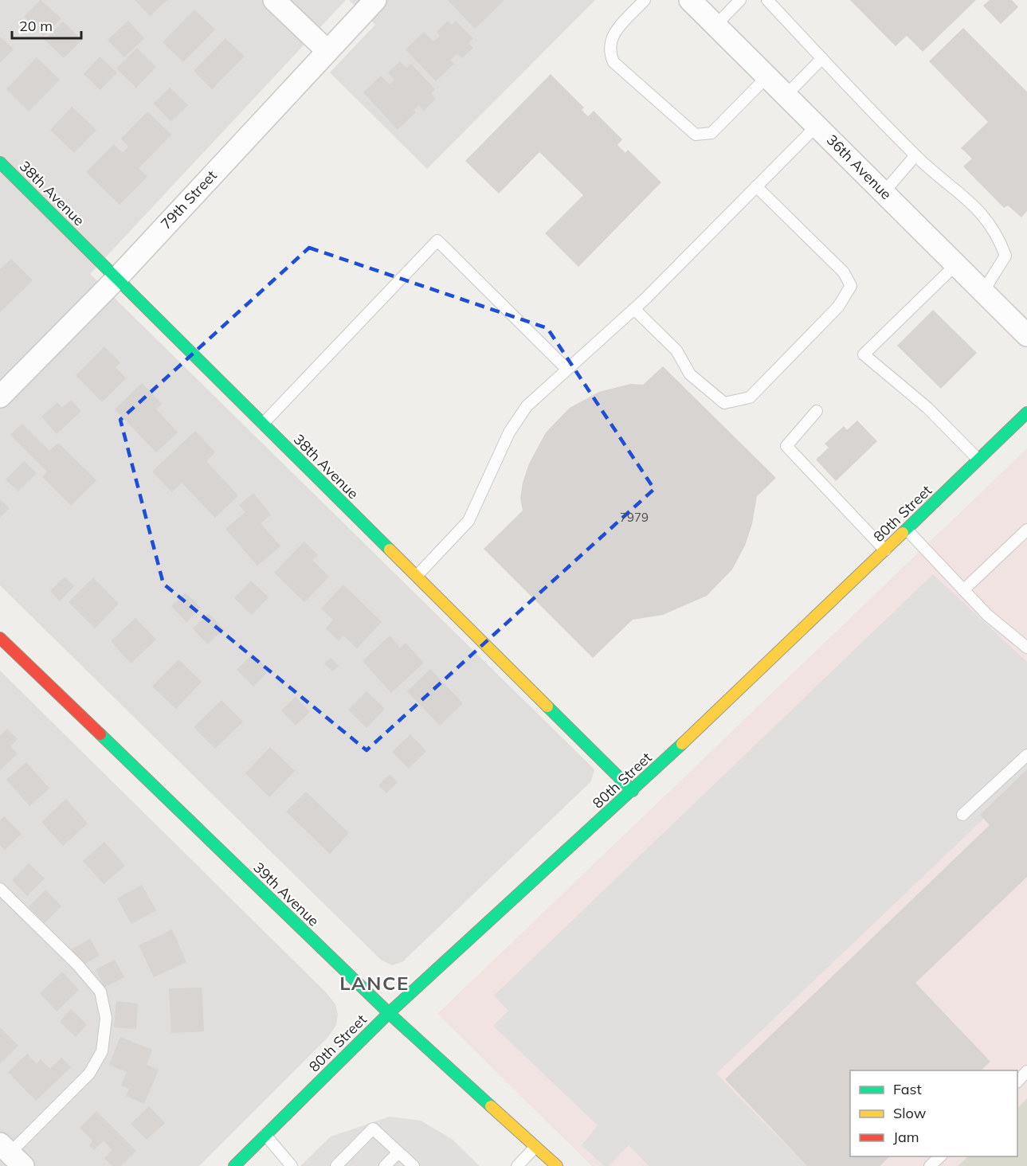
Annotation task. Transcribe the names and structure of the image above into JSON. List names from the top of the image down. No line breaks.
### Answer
{"streets":{"street":["36th Avenue","38th Avenue","79th Street","80th Street","39th Avenue"]},"crossings":[["38th Avenue","79th Street"],["38th Avenue","80th Street"],["80th Street","39th Avenue"]],"districts":["LANCE"],"house_numbers":["7979"],"legend":["Fast","Slow","Jam"],"scale_bar":"20 m"}
